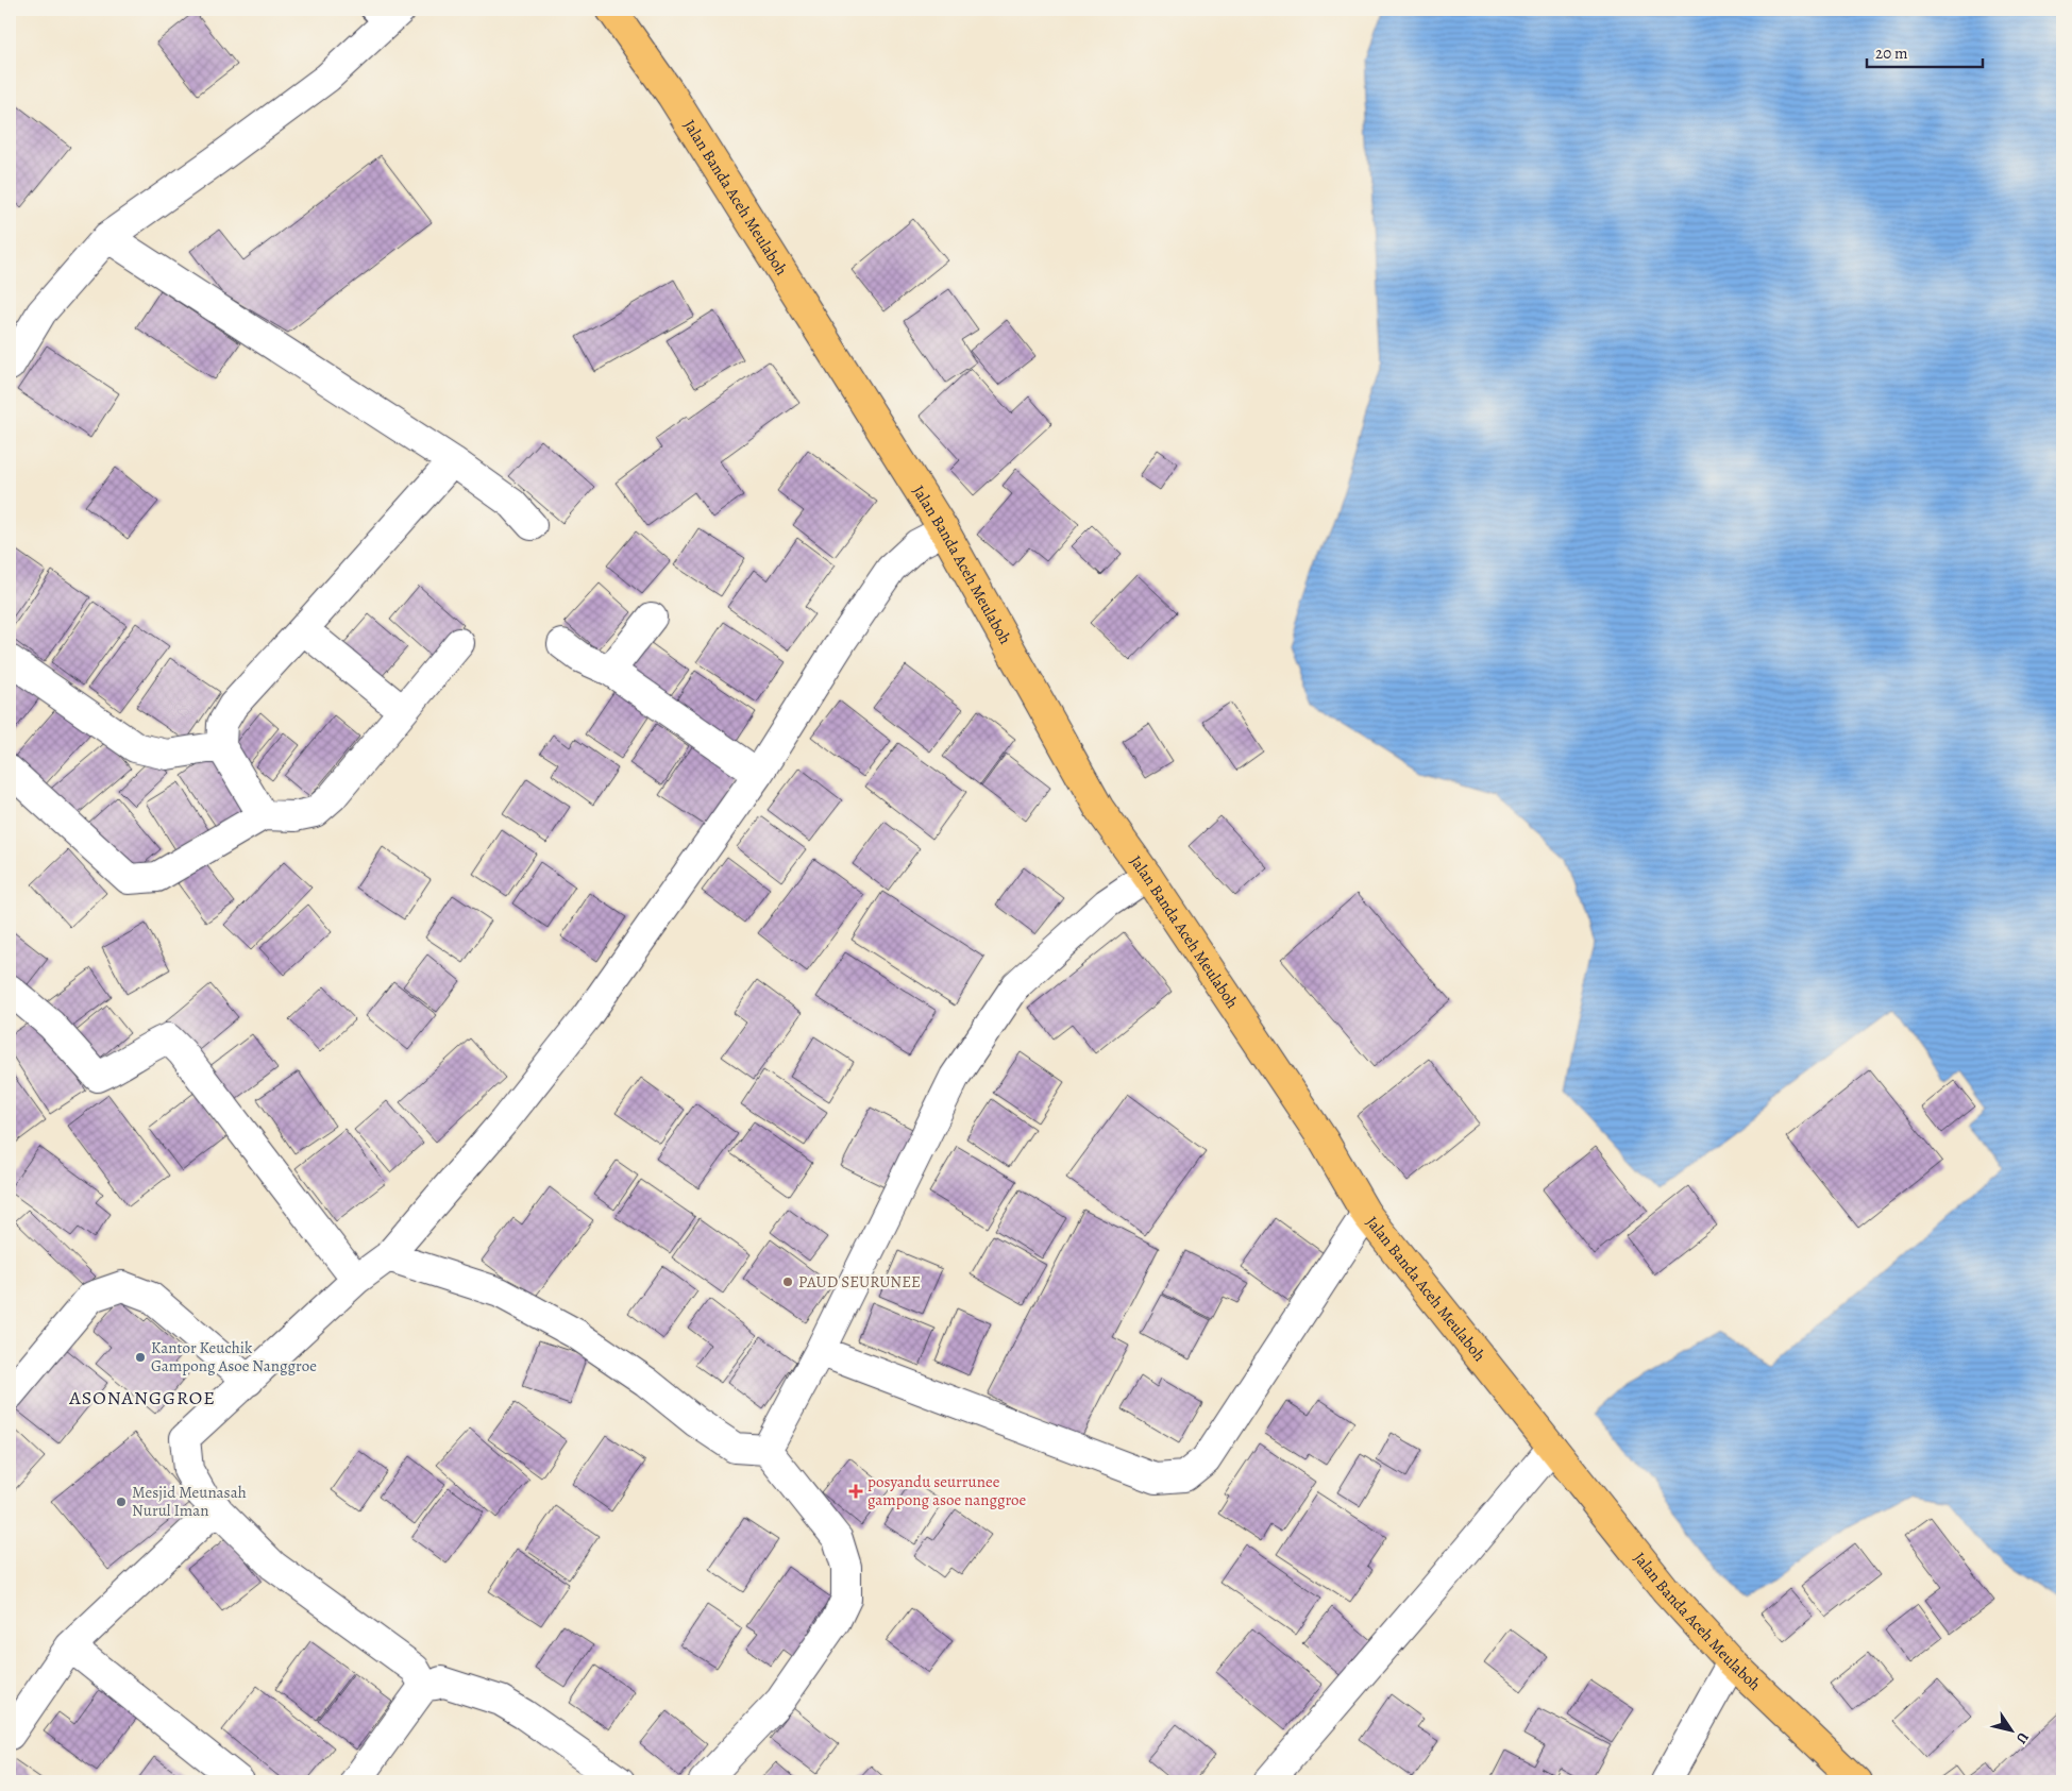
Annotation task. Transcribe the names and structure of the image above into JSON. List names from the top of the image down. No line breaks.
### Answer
{"streets":{"highway":["Jalan Banda Aceh Meulaboh"]},"districts":["ASONANGGROE"],"places":{"other":["PAUD SEURUNEE","Kantor Keuchik Gampong Asoe Nanggroe","Mesjid Meunasah Nurul Iman"],"health":["posyandu seurrunee gampong asoe nanggroe"]},"scale_bar":"20 m","north":"bottom right"}
